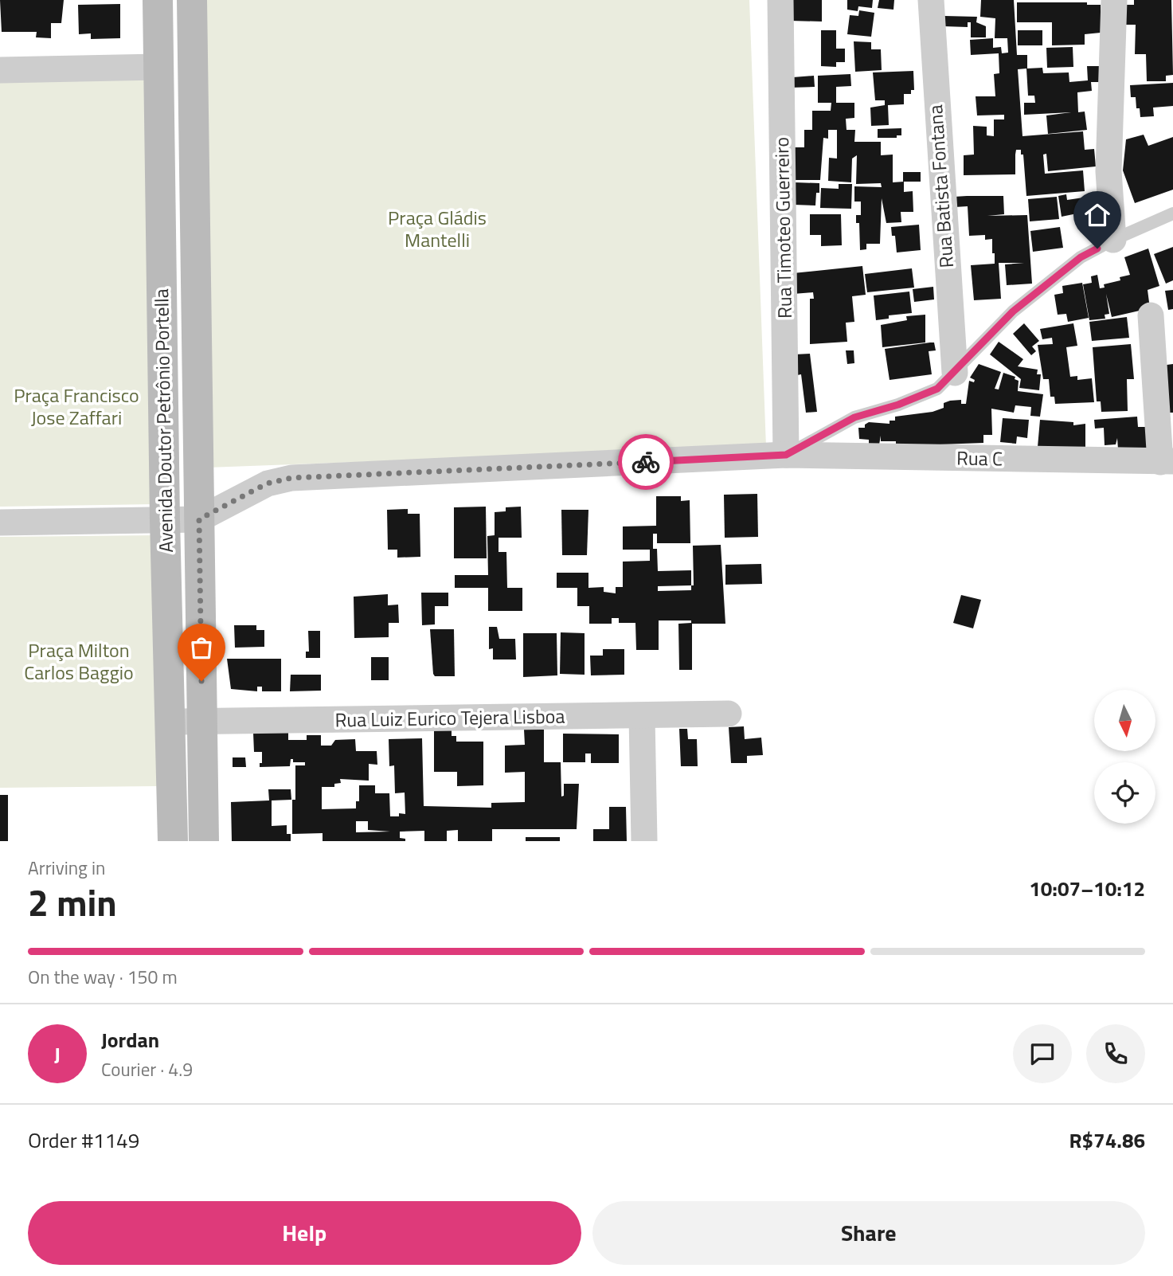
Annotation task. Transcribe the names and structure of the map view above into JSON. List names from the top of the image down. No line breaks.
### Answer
{"streets":{"street":["Rua Batista Fontana","Rua Timoteo Guerreiro","Avenida Doutor Petrônio Portella","Rua C","Rua Luiz Eurico Tejera Lisboa"]},"crossings":[["Rua Timoteo Guerreiro","Rua C"],["Avenida Doutor Petrônio Portella","Rua C"],["Avenida Doutor Petrônio Portella","Rua Luiz Eurico Tejera Lisboa"]],"parks":["Praça Gládis Mantelli","Praça Francisco Jose Zaffari","Praça Milton Carlos Baggio"],"north":"bottom","page":{"heading":["2 min","Arriving in","10:07–10:12"],"panel":["Jordan","Courier · 4.9","Order #1149","R$74.86"],"bar":"On the way · 150 m","round":"J","buttons":["Help","Share"]}}
